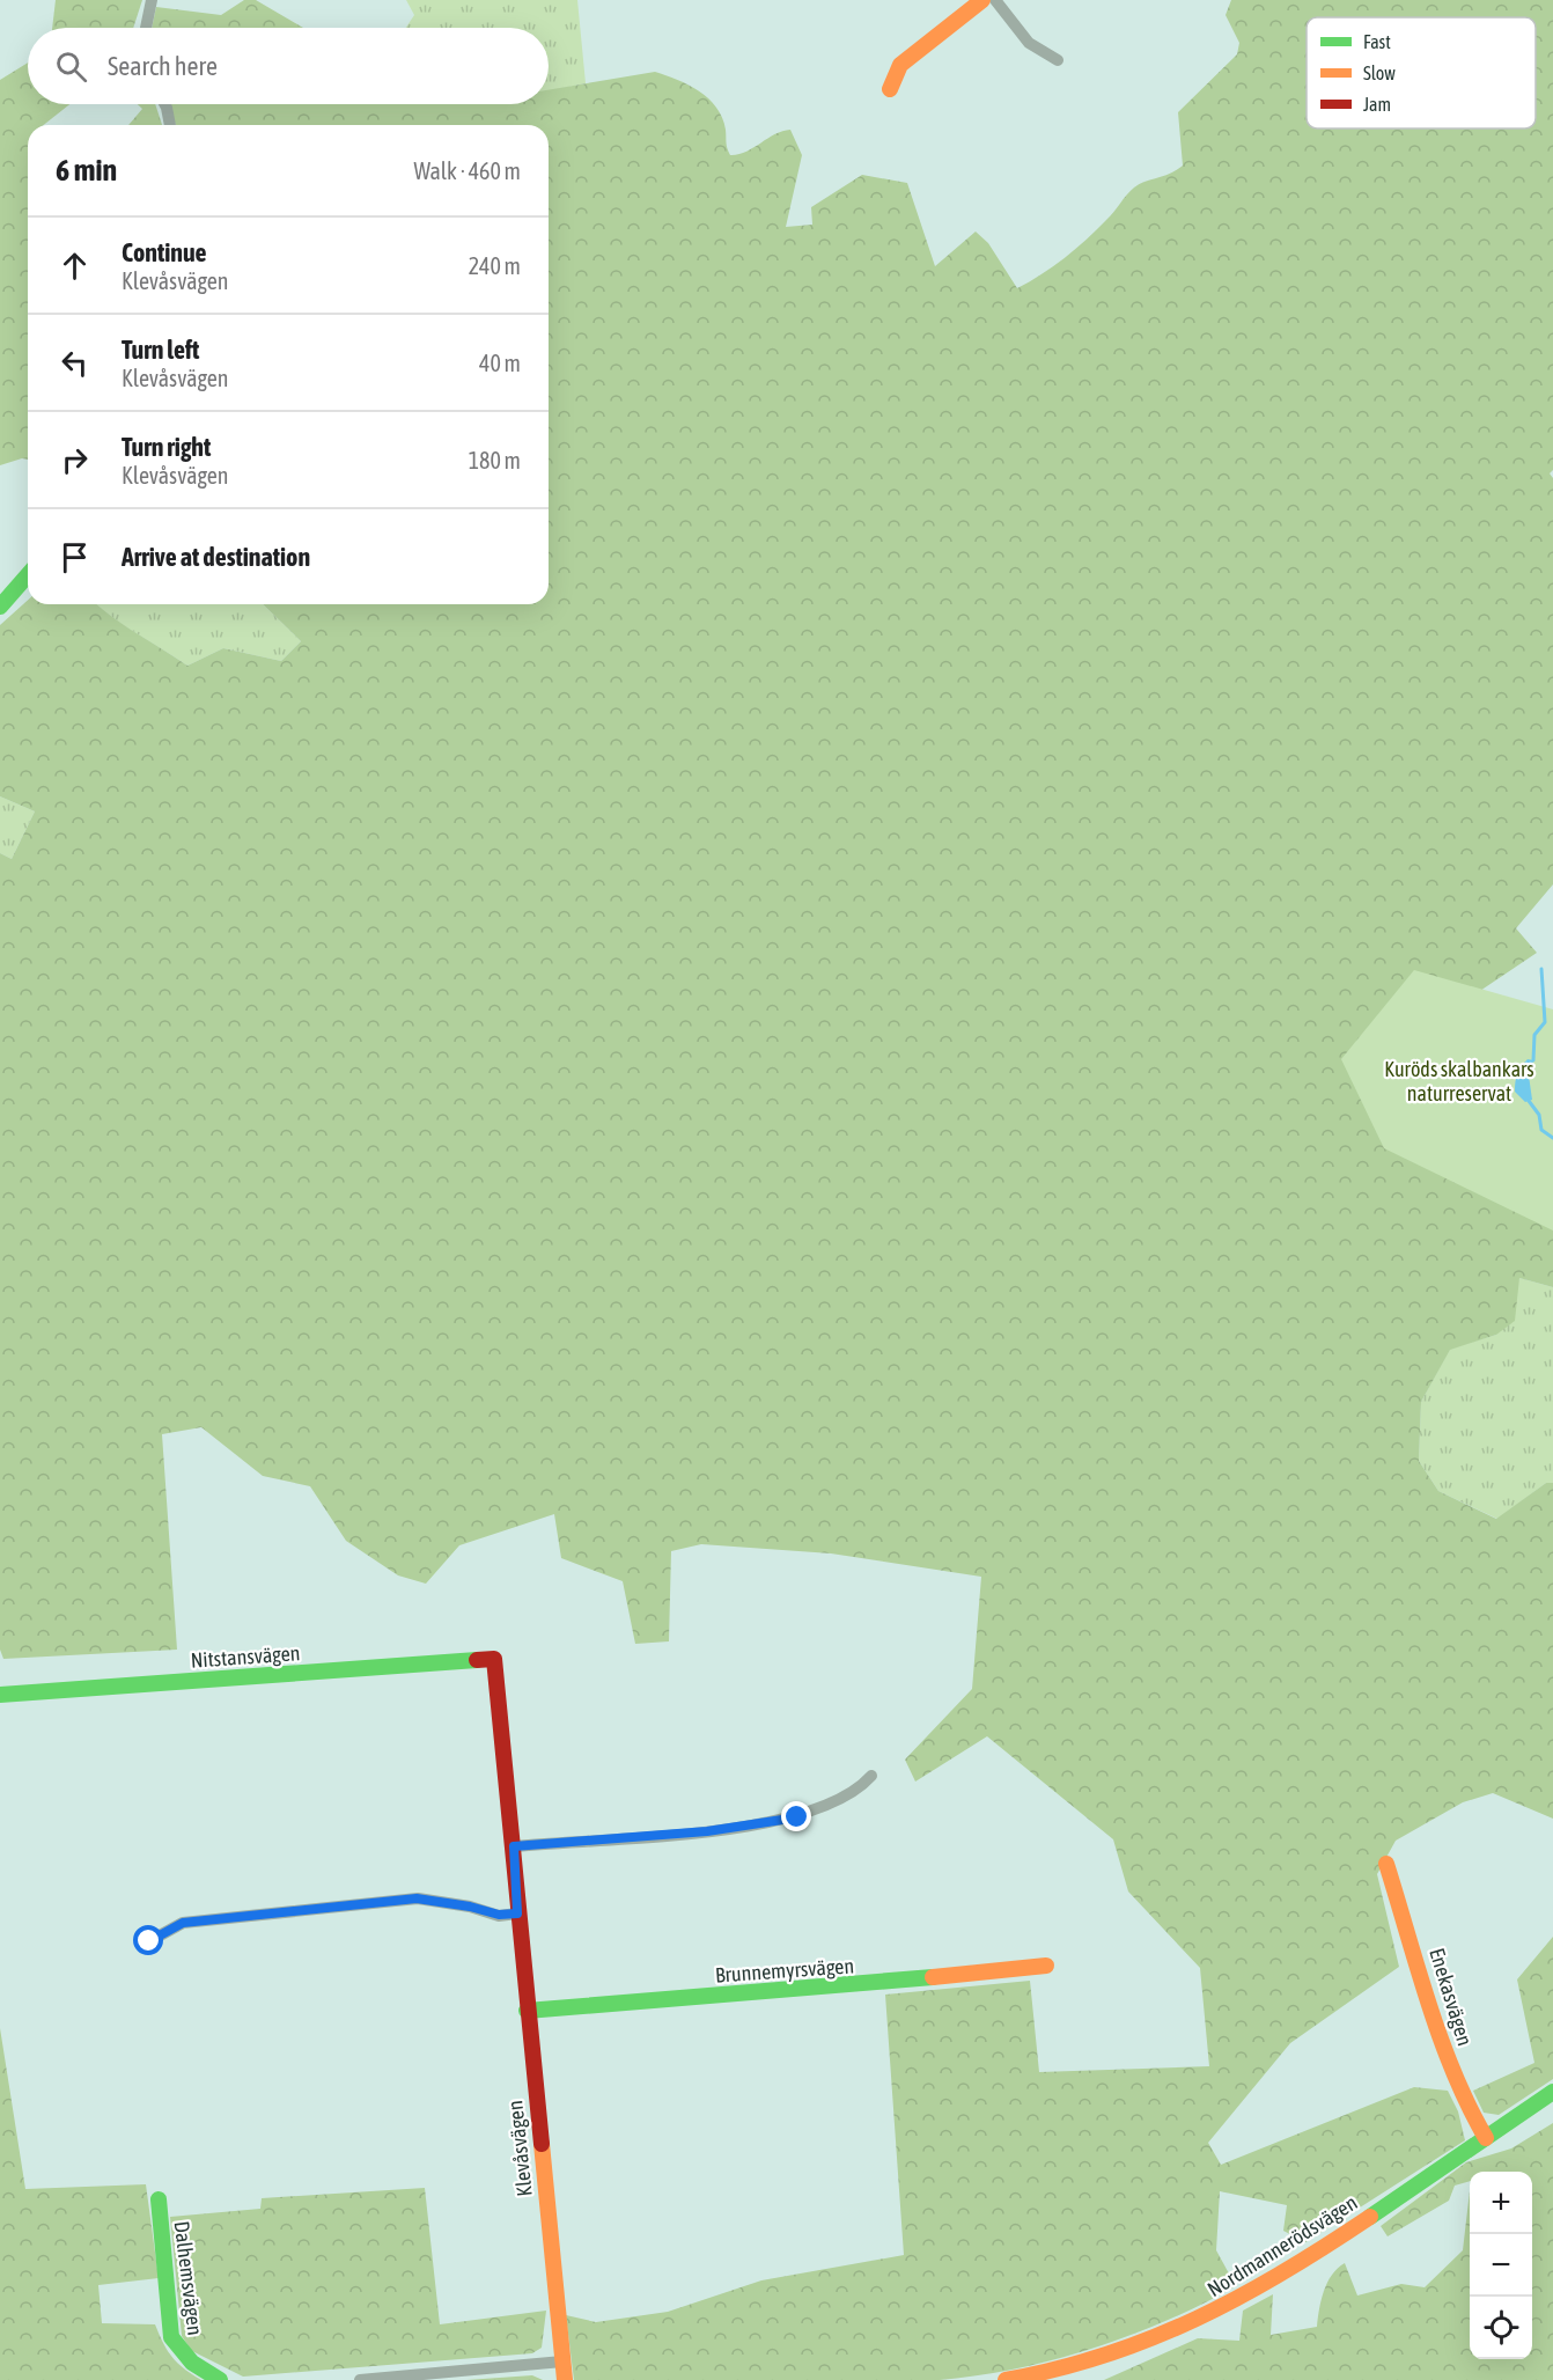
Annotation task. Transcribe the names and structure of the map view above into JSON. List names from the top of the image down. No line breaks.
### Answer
{"streets":{"street":["Nitstansvägen","Brunnemyrsvägen","Enekasvägen","Klevåsvägen","Nordmannerödsvägen","Dalhemsvägen"]},"crossings":[["Nitstansvägen","Klevåsvägen"],["Brunnemyrsvägen","Klevåsvägen"],["Enekasvägen","Nordmannerödsvägen"]],"parks":["Kuröds skalbankars naturreservat"],"legend":["Fast","Slow","Jam"],"page":{"search":"Search here","heading":["6 min","Walk · 460 m"],"list":[["Continue","Klevåsvägen","240 m"],["Turn left","Klevåsvägen","40 m"],["Turn right","Klevåsvägen","180 m"],"Arrive at destination"],"map_buttons":["+","−"]}}
